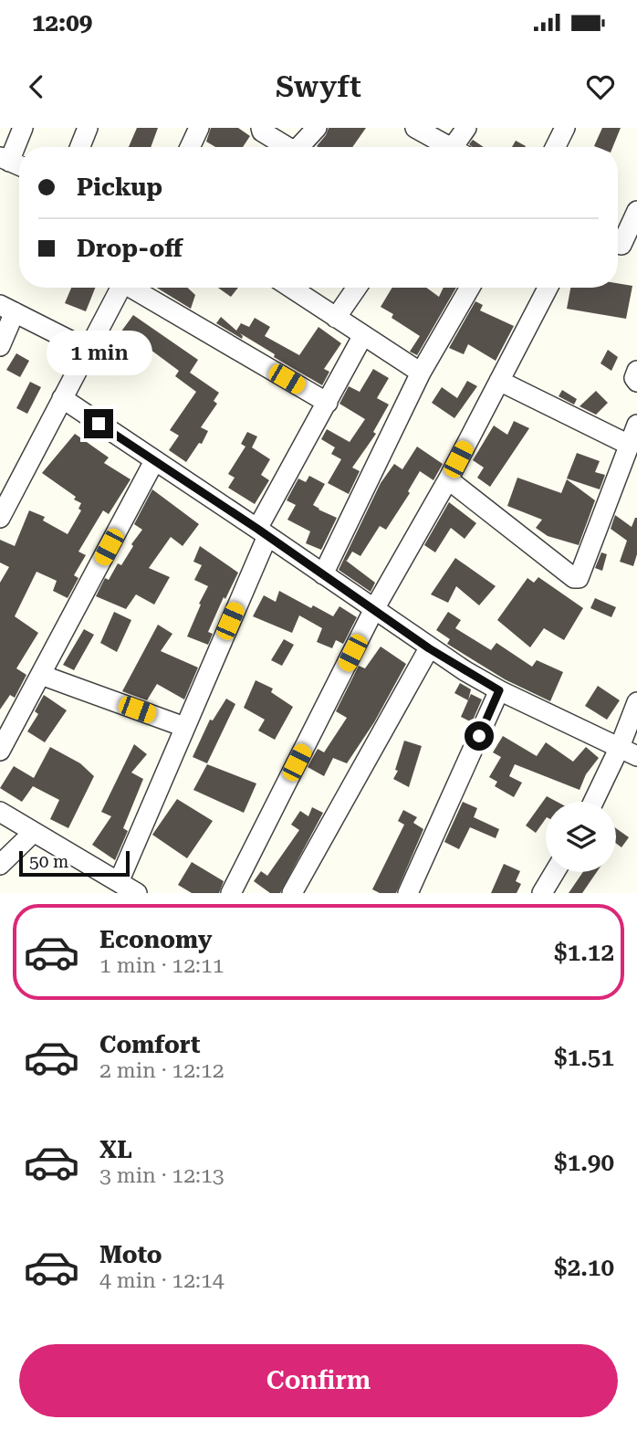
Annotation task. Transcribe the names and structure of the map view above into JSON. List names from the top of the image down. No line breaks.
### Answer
{"scale_bar":"50 m","page":{"status":"12:09","header":"Swyft","banner":["Pickup","Drop-off"],"bubble":"1 min","scale":"50 m","list":[{"name":"Economy","note":"1 min · 12:11","value":"$1.12"},{"name":"Comfort","note":"2 min · 12:12","value":"$1.51"},{"name":"XL","note":"3 min · 12:13","value":"$1.90"},{"name":"Moto","note":"4 min · 12:14","value":"$2.10"}],"buttons":"Confirm"}}
